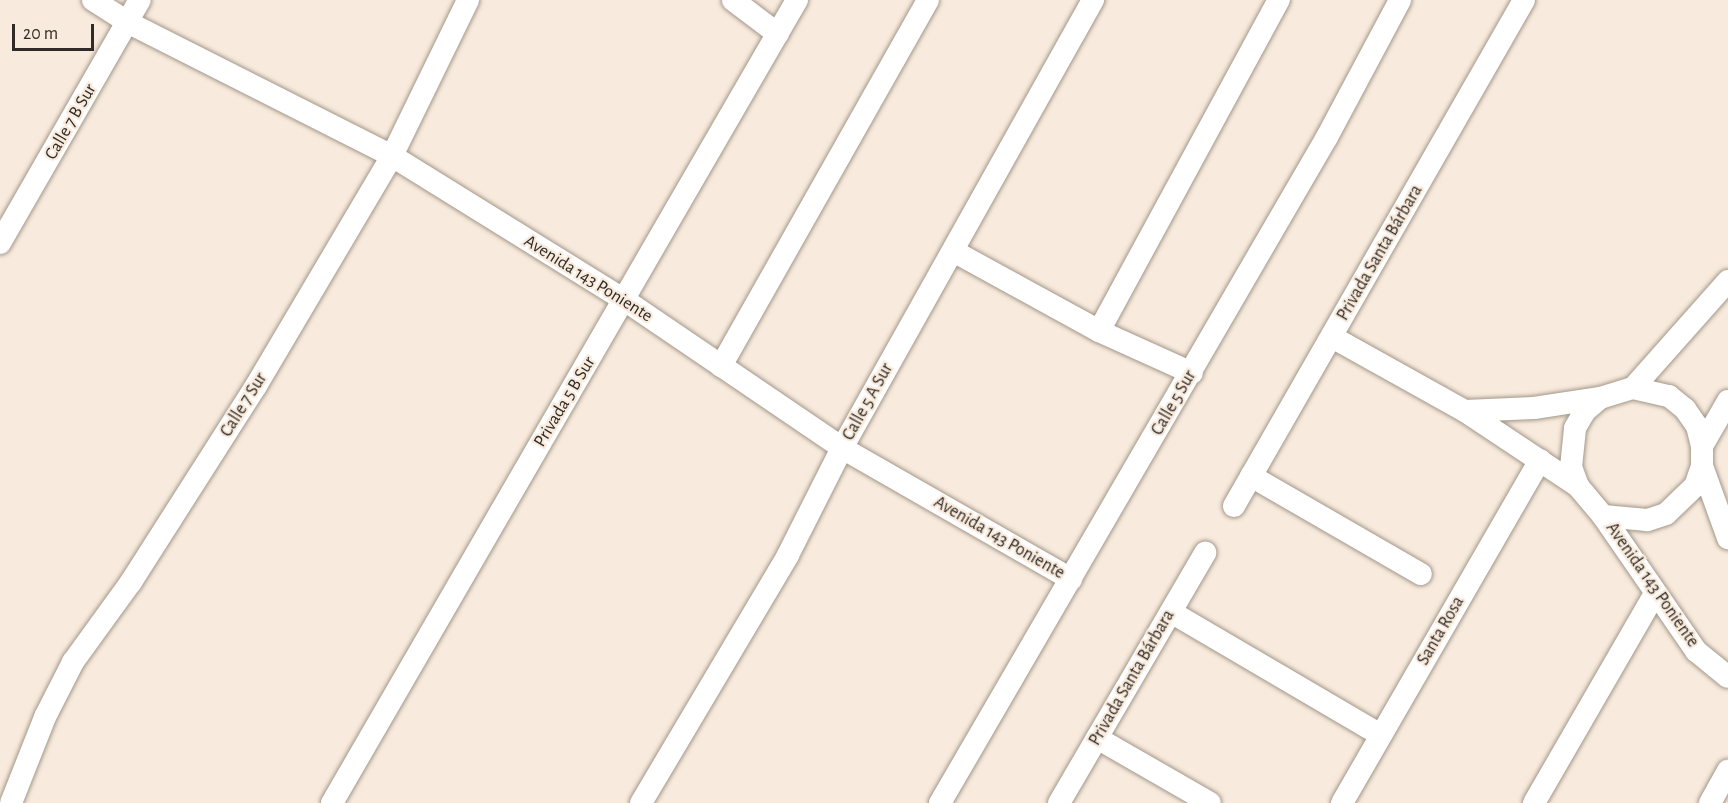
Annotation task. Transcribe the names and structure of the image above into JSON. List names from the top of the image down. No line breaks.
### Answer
{"streets":{"street":["Calle 7 B Sur","Privada Santa Bárbara","Avenida 143 Poniente","Privada 5 B Sur","Calle 5 A Sur","Calle 5 Sur","Calle 7 Sur","Santa Rosa"]},"crossings":[["Calle 7 B Sur","Avenida 143 Poniente"],["Avenida 143 Poniente","Privada 5 B Sur"],["Avenida 143 Poniente","Calle 5 A Sur"],["Avenida 143 Poniente","Calle 5 Sur"],["Avenida 143 Poniente","Calle 7 Sur"]],"scale_bar":"20 m"}
